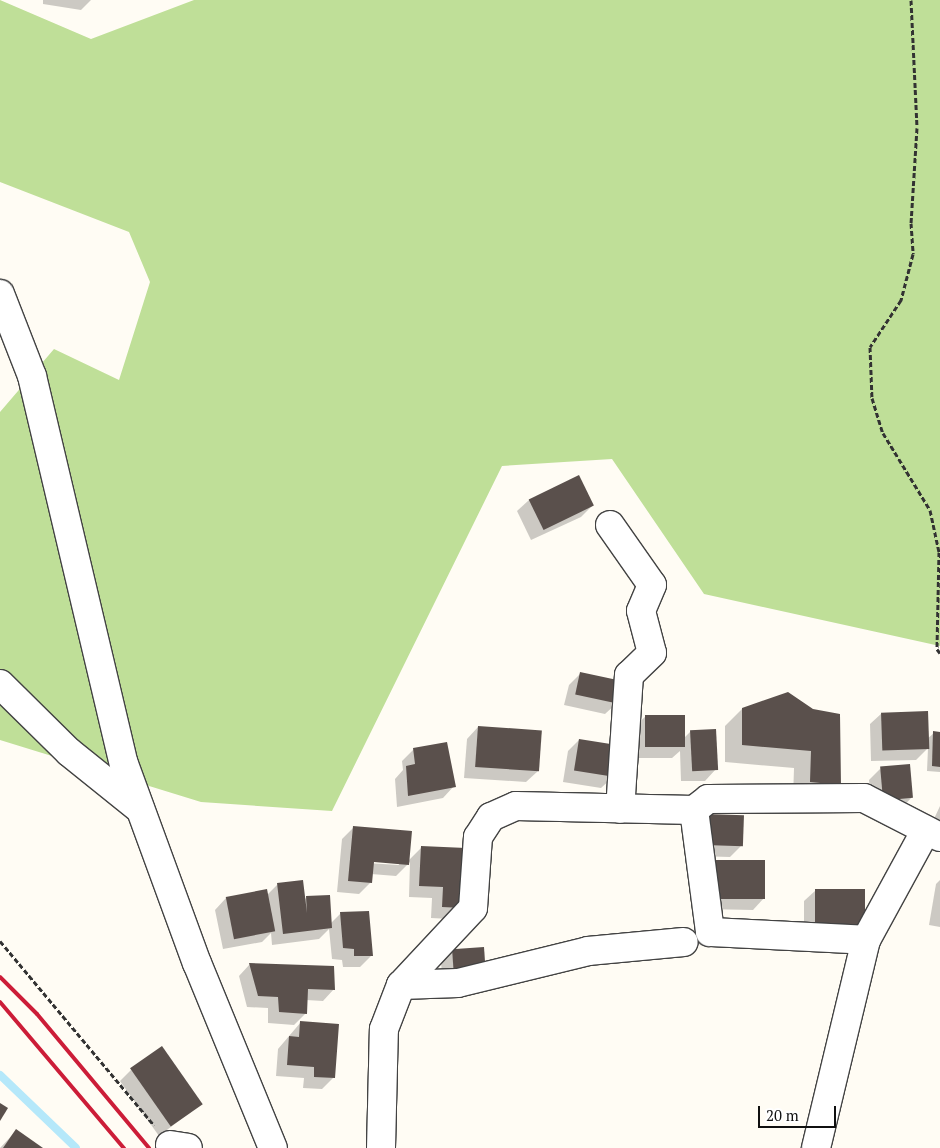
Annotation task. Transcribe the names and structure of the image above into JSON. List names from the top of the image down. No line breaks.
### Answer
{"scale_bar":"20 m"}
